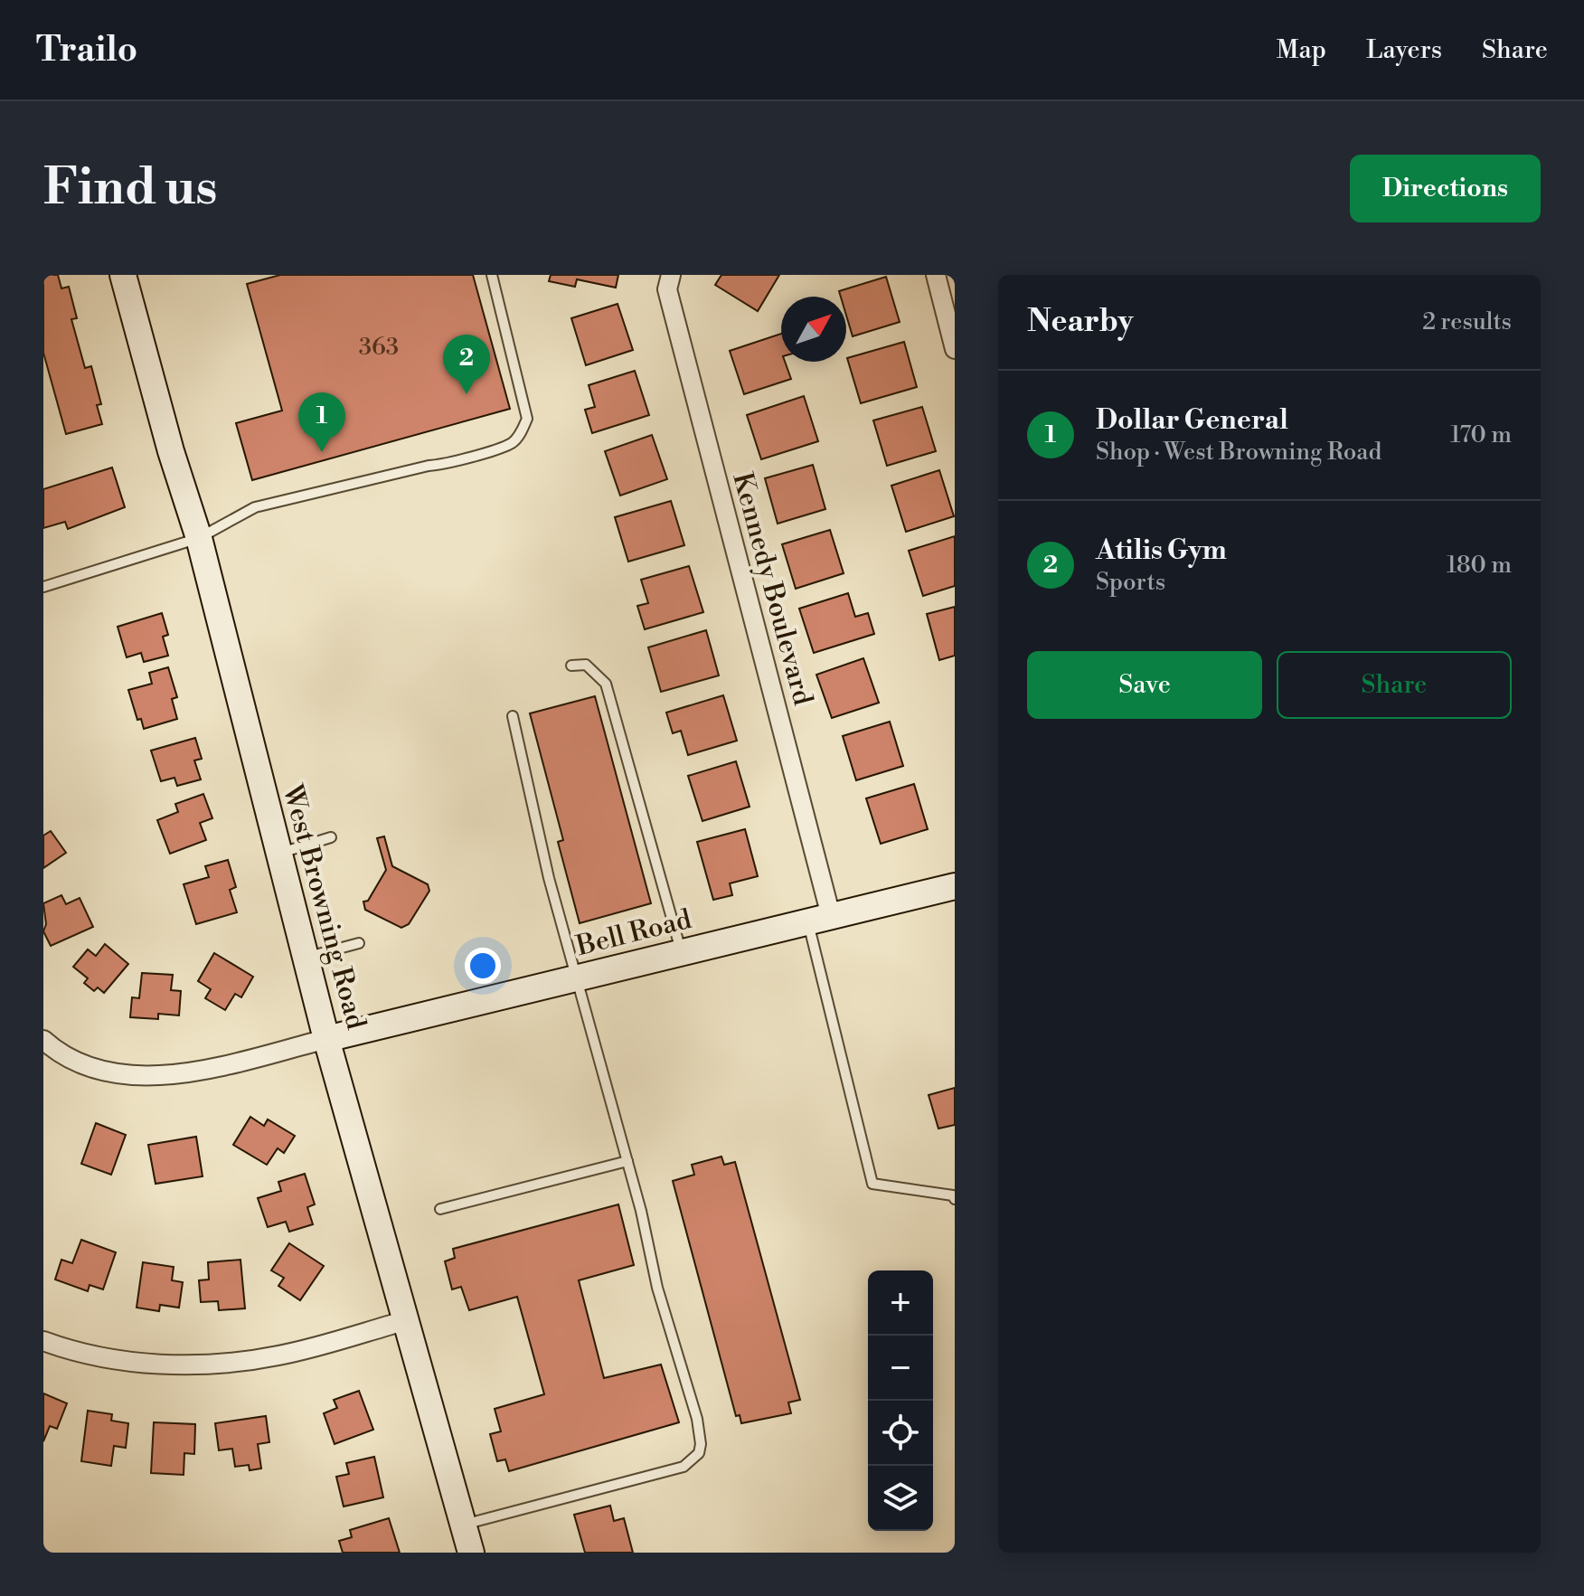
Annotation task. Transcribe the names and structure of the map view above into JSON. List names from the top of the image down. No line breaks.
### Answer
{"streets":{"main road":["West Browning Road","Bell Road"],"street":["Kennedy Boulevard"]},"crossings":[["Kennedy Boulevard","Bell Road"],["West Browning Road","Bell Road"]],"house_numbers":["363"],"north":"top right","page":{"header":"Trailo","nav":["Map","Layers","Share"],"buttons":["Directions",["Save","Share"]],"title":"Find us","heading":["Nearby","2 results"],"pins":["2","1"],"list":[{"mark":"1","name":"Dollar General","note":"Shop · West Browning Road","value":"170 m"},{"mark":"2","name":"Atilis Gym","note":"Sports","value":"180 m"}],"map_buttons":["+","−"]}}
